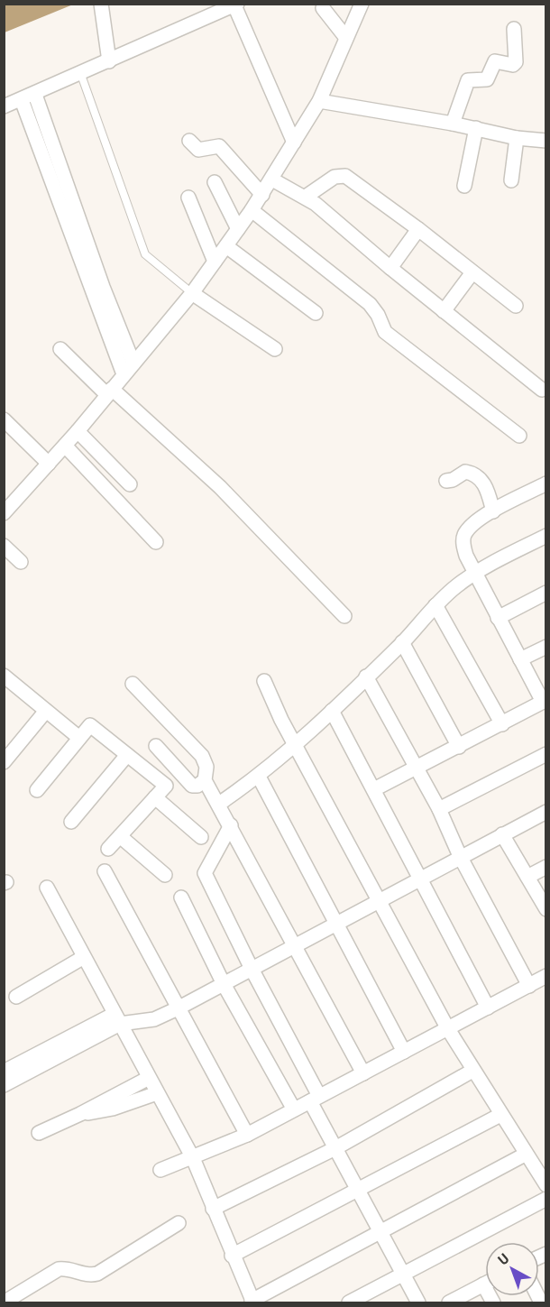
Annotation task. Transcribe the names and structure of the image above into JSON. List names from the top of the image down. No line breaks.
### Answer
{"north":"top left"}
